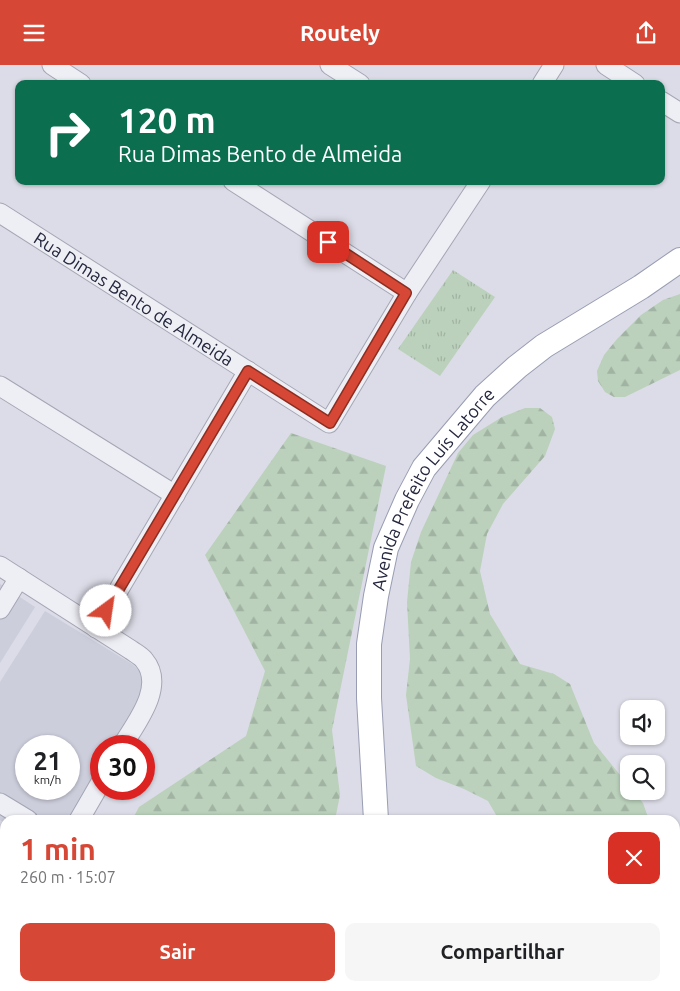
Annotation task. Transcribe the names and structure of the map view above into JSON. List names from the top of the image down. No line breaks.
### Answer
{"streets":{"main road":["Avenida Prefeito Luís Latorre"],"street":["Rua Dimas Bento de Almeida"]},"page":{"header":"Routely","turn":["120 m","Rua Dimas Bento de Almeida"],"speed":"21 km/h","limit":"30","heading":["1 min","260 m · 15:07"],"buttons":["Sair","Compartilhar"]}}
